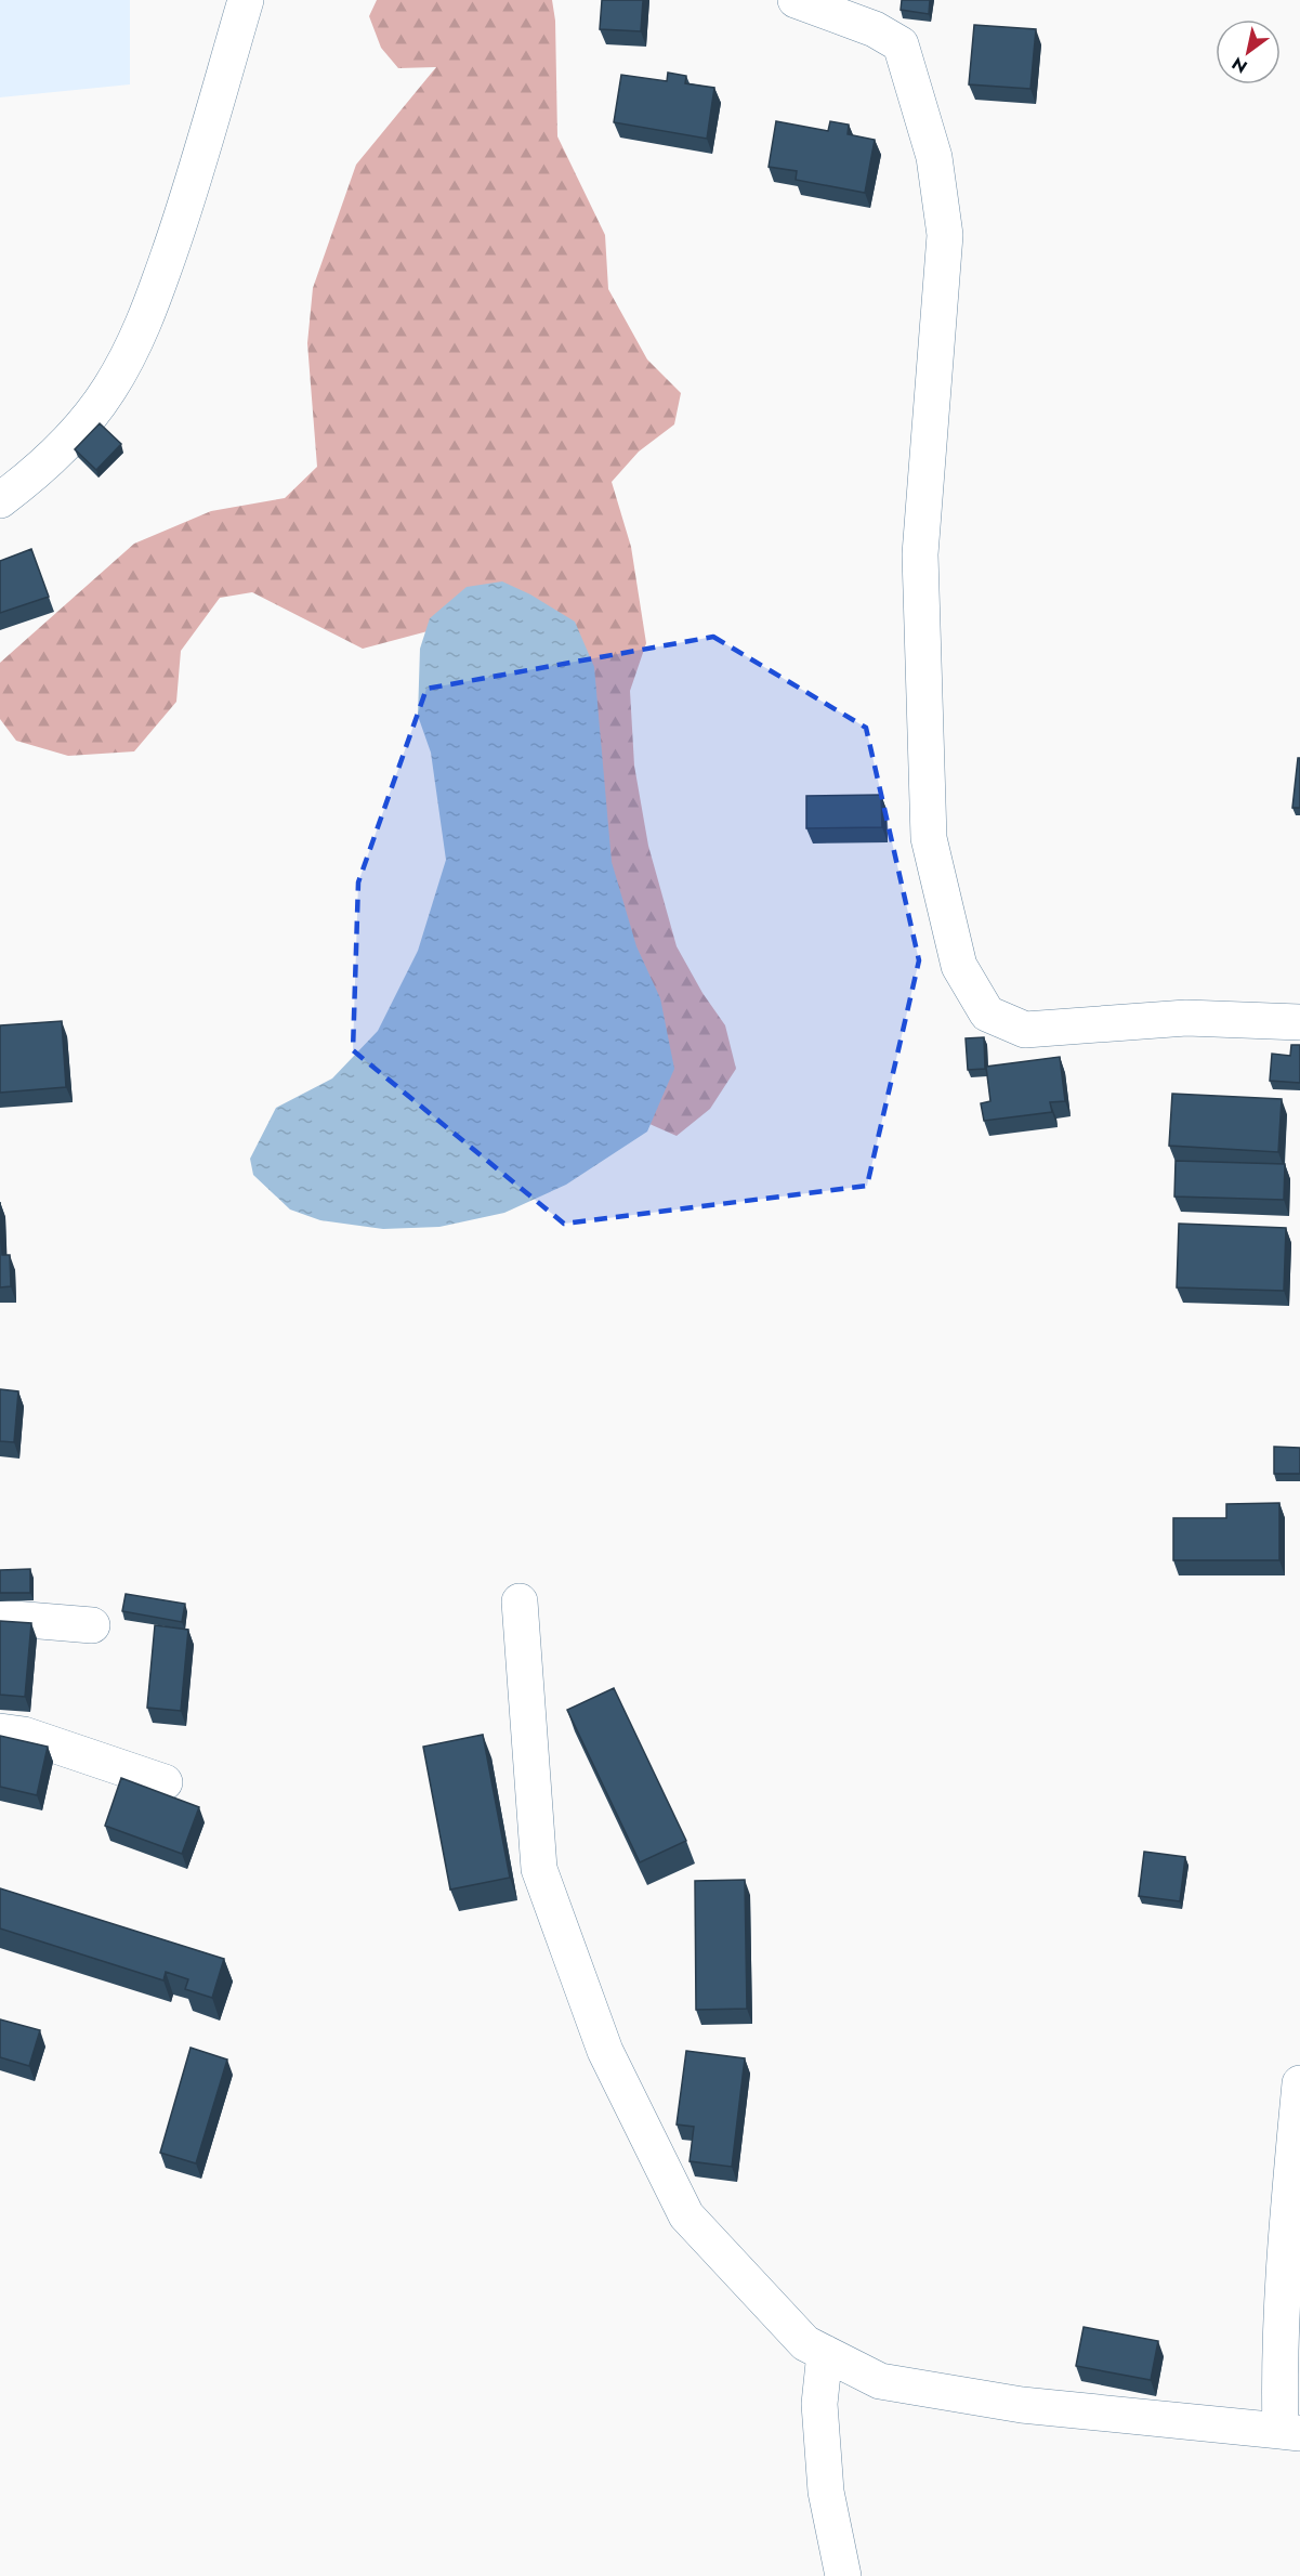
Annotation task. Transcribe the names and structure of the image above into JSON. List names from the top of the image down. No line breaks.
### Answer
{"north":"bottom left"}
